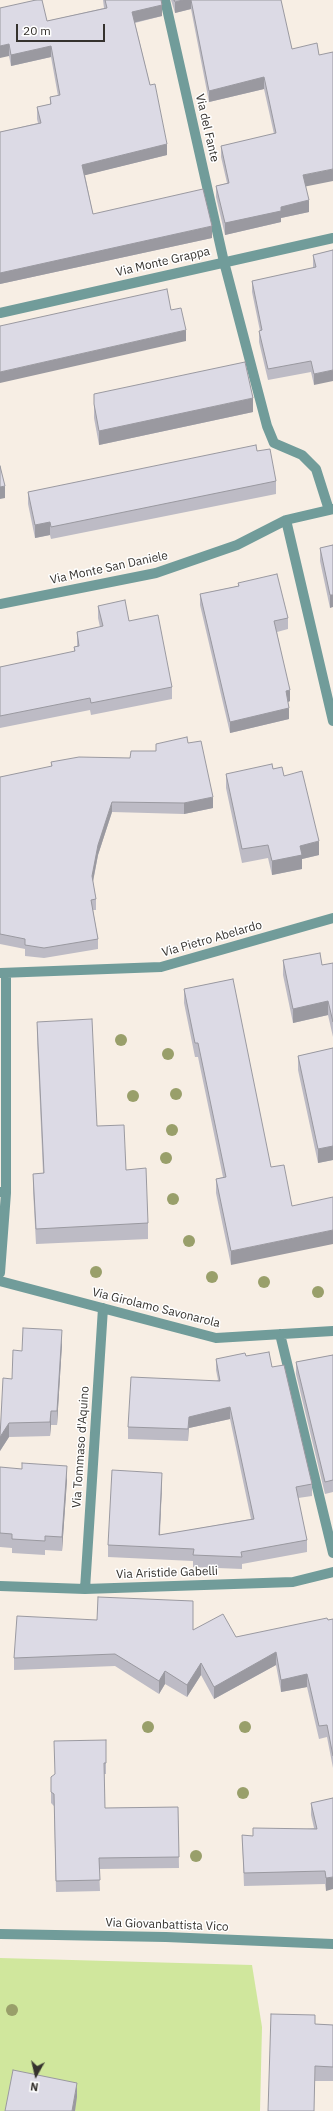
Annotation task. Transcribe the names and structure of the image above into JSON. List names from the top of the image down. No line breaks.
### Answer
{"streets":{"street":["Via del Fante","Via Monte Grappa","Via Monte San Daniele","Via Pietro Abelardo","Via Girolamo Savonarola","Via Tommaso d'Aquino","Via Aristide Gabelli","Via Giovanbattista Vico"]},"crossings":[["Via del Fante","Via Monte Grappa"],["Via del Fante","Via Monte San Daniele"],["Via Girolamo Savonarola","Via Tommaso d'Aquino"],["Via Tommaso d'Aquino","Via Aristide Gabelli"]],"scale_bar":"20 m","north":"bottom"}
